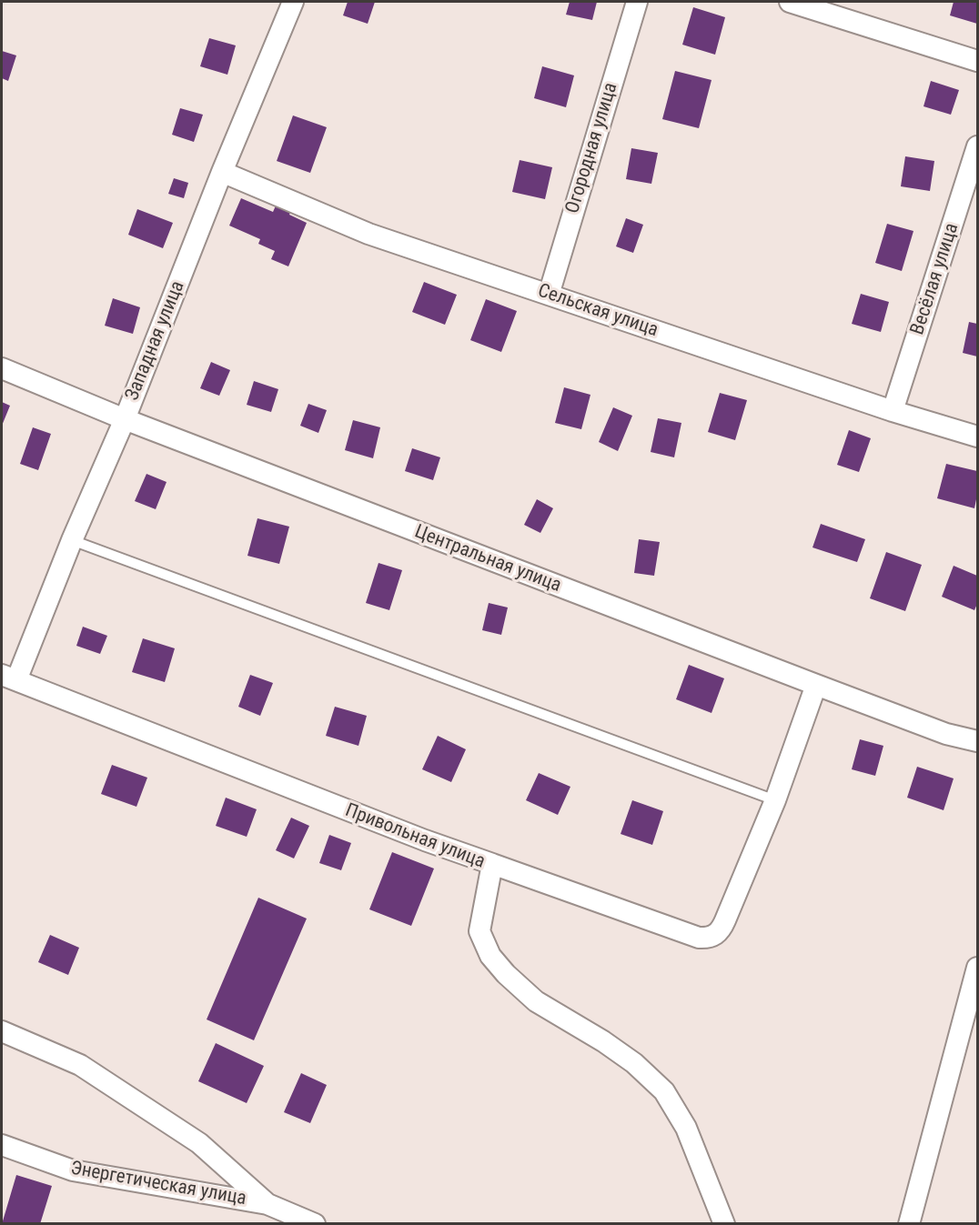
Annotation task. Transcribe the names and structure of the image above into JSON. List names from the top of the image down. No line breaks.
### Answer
{"streets":{"street":["Огородная улица","Весёлая улица","Сельская улица","Западная улица","Центральная улица","Привольная улица","Энергетическая улица"]},"crossings":[["Огородная улица","Сельская улица"],["Весёлая улица","Сельская улица"],["Сельская улица","Западная улица"],["Западная улица","Центральная улица"],["Западная улица","Привольная улица"]]}
